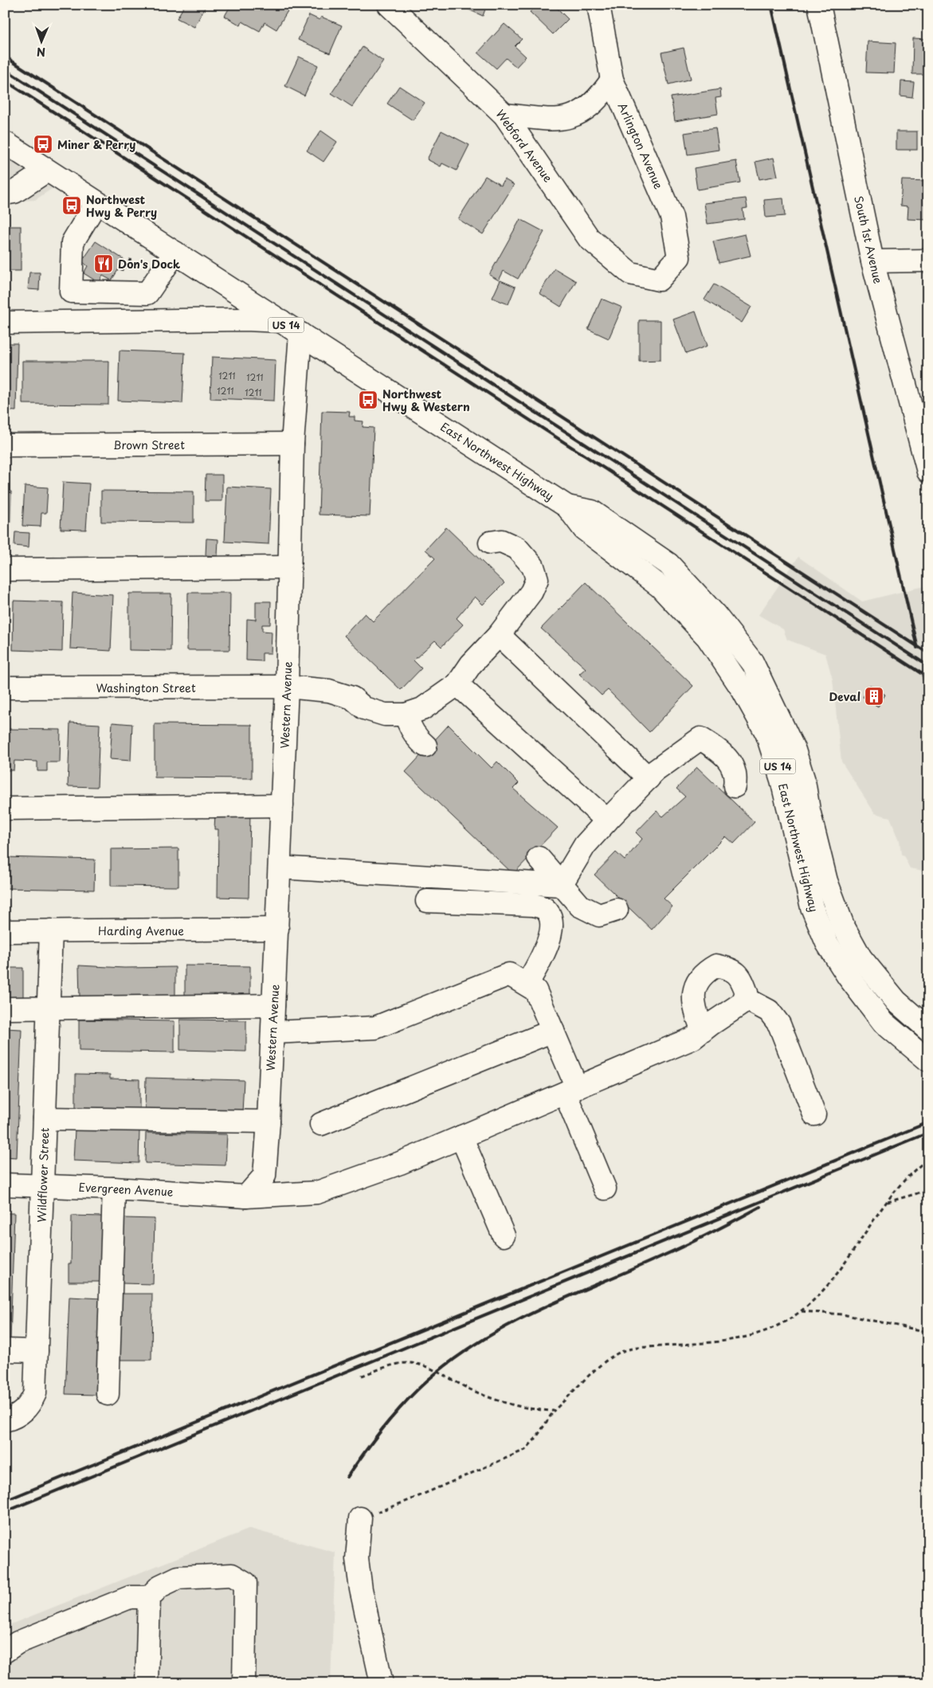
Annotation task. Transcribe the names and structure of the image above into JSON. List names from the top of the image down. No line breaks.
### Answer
{"streets":{"street":["Webford Avenue","Arlington Avenue","South 1st Avenue","US 14","Brown Street","East Northwest Highway","Washington Street","Western Avenue","Harding Avenue","Wildflower Street","Evergreen Avenue"]},"crossings":[["Webford Avenue","Arlington Avenue"],["Brown Street","Western Avenue"],["East Northwest Highway","Western Avenue"],["Washington Street","Western Avenue"],["Western Avenue","Harding Avenue"],["Western Avenue","Evergreen Avenue"],["Harding Avenue","Wildflower Street"],["Wildflower Street","Evergreen Avenue"]],"places":{"bus stop":["Miner & Perry","Northwest Hwy & Perry","Northwest Hwy & Western"],"restaurant":["Don's Dock"],"building":["Deval"]},"house_numbers":["1211","1211","1211","1211"],"north":"bottom"}
